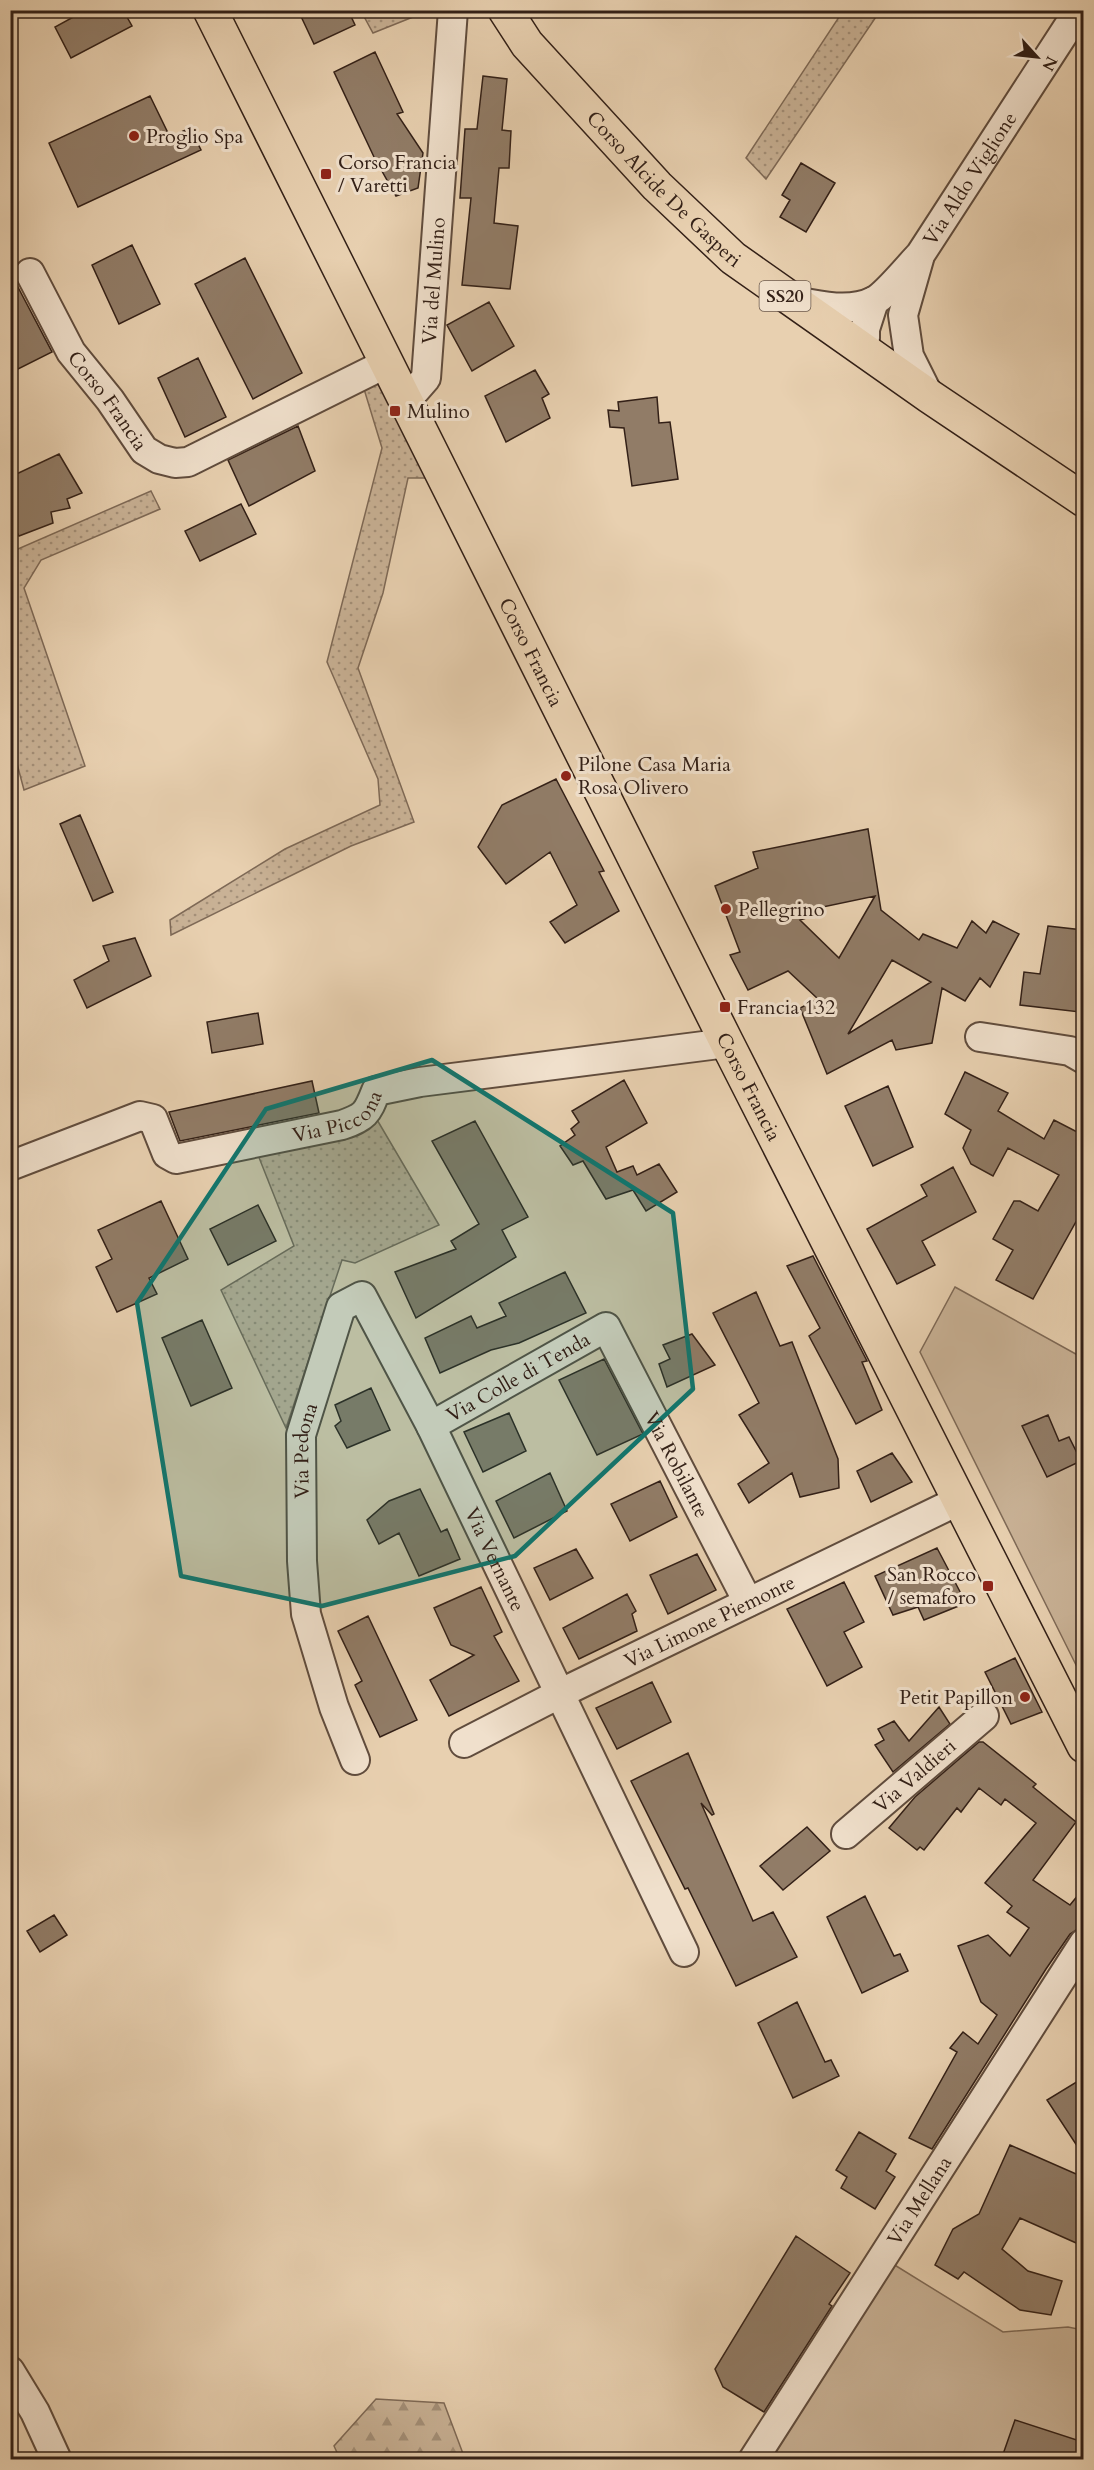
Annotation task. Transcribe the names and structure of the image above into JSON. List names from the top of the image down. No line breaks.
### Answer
{"streets":{"main road":["Corso Alcide De Gasperi","SS20","Corso Francia"],"street":["Via Aldo Viglione","Via del Mulino","Via Piccona","Via Colle di Tenda","Via Pedona","Via Robilante","Via Vernante","Via Limone Piemonte","Via Valdieri","Via Mellana"]},"crossings":[["Via Aldo Viglione","Corso Alcide De Gasperi"],["Via del Mulino","Corso Francia"],["Corso Francia","Via Piccona"],["Corso Francia","Via Limone Piemonte"],["Via Colle di Tenda","Via Pedona"],["Via Colle di Tenda","Via Robilante"],["Via Colle di Tenda","Via Vernante"],["Via Pedona","Via Vernante"],["Via Robilante","Via Limone Piemonte"],["Via Vernante","Via Limone Piemonte"]],"places":{"other":["Proglio Spa","Pilone Casa Maria Rosa Olivero","Pellegrino","Petit Papillon"],"transit":["Corso Francia / Varetti","Mulino","Francia 132","San Rocco / semaforo"]},"north":"bottom right"}
